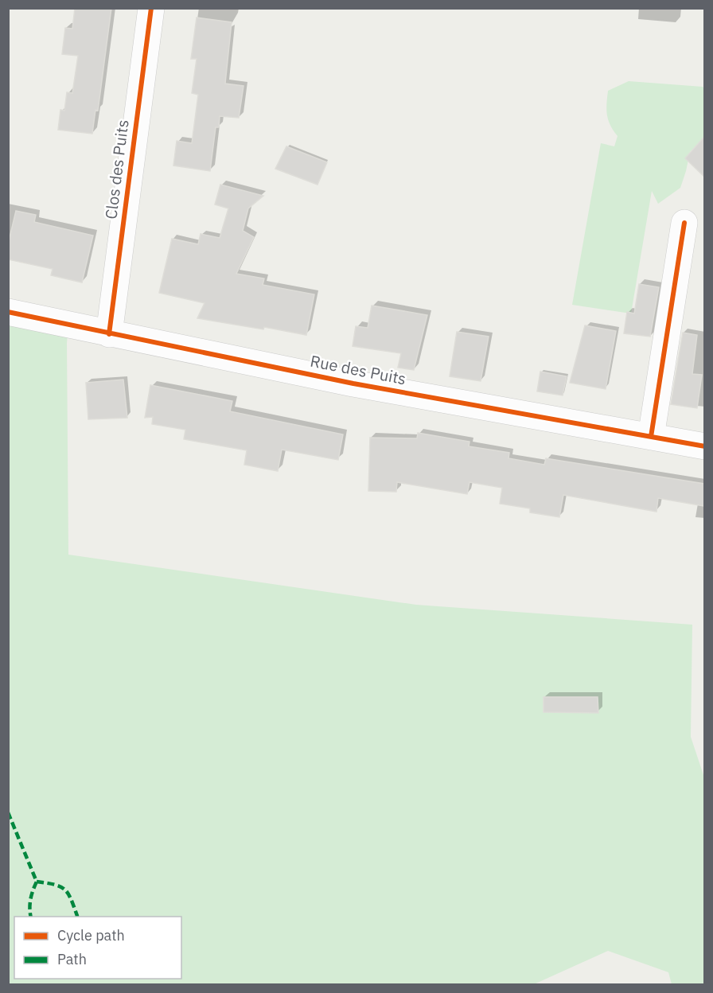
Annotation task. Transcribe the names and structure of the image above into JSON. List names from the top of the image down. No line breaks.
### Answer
{"streets":{"street":["Clos des Puits","Rue des Puits"]},"crossings":[["Clos des Puits","Rue des Puits"]],"legend":["Cycle path","Path"]}
